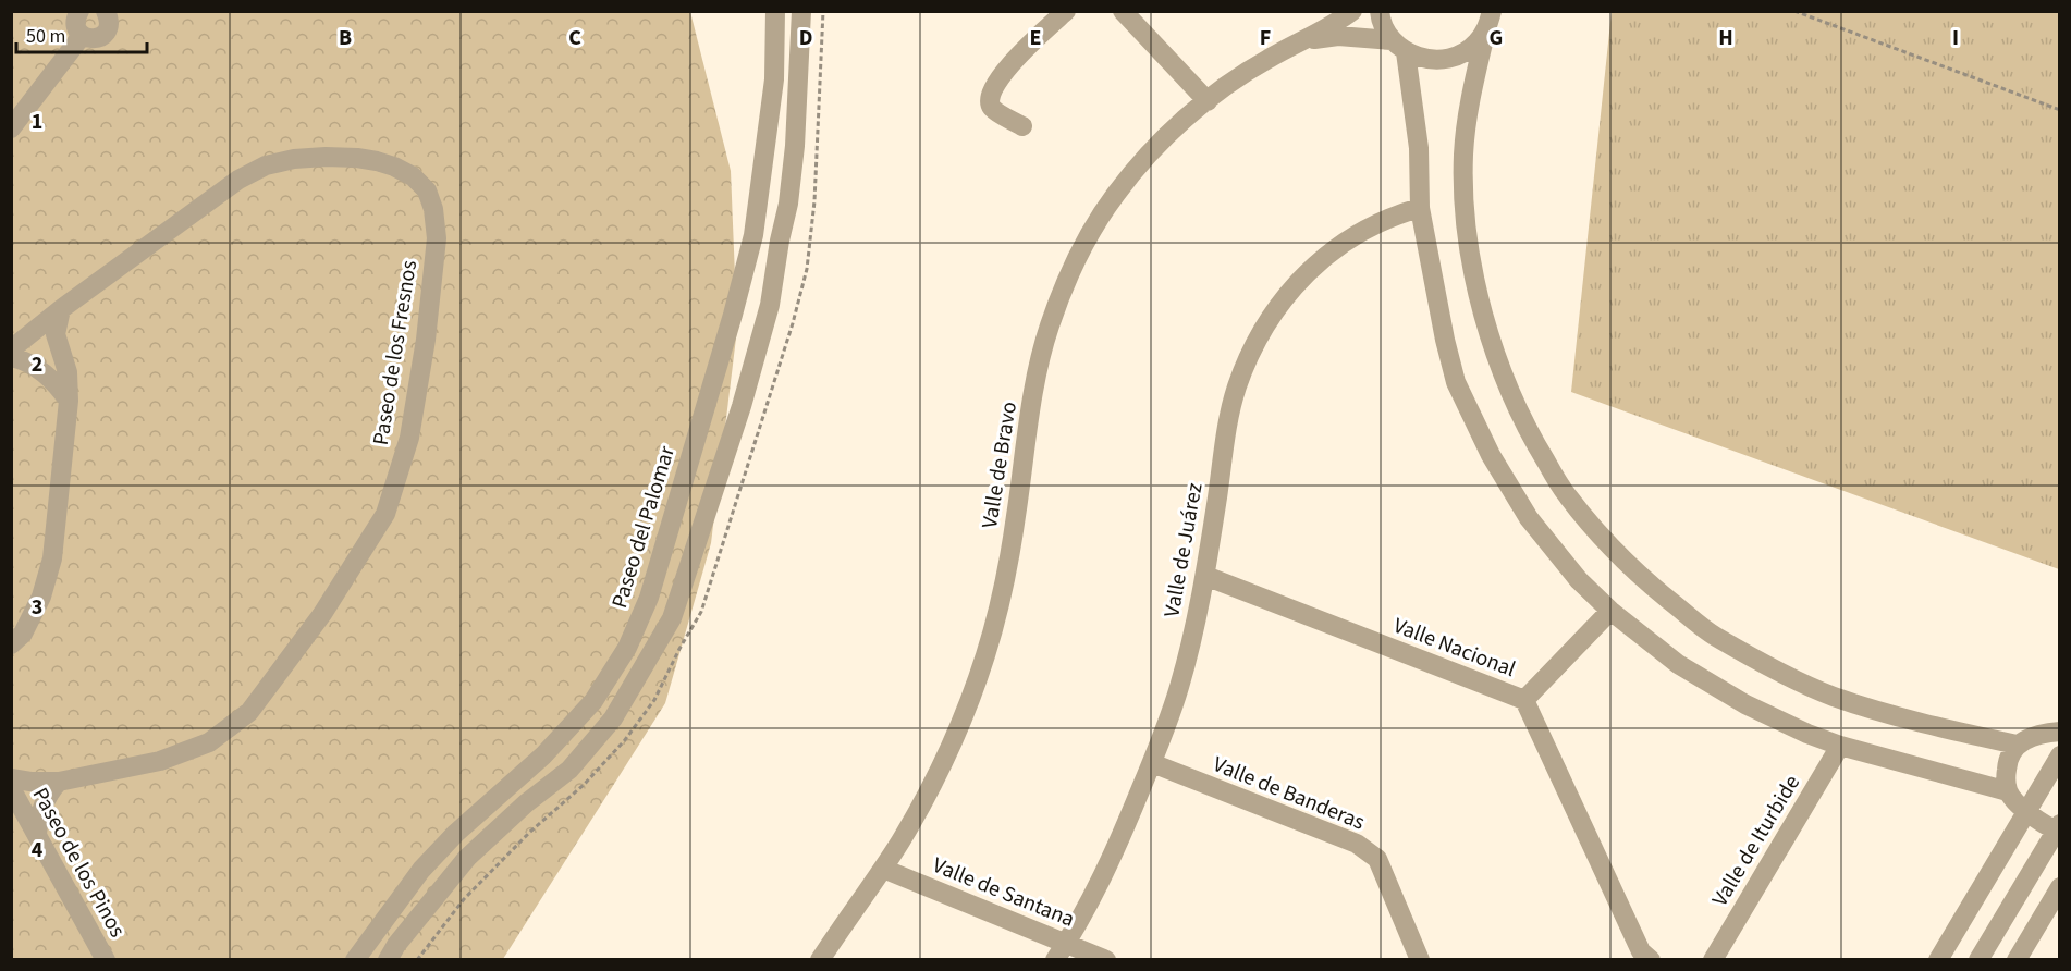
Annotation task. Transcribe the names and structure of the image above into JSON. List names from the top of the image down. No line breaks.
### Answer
{"streets":{"street":["Paseo de los Fresnos","Valle de Bravo","Paseo del Palomar","Valle de Juárez","Valle Nacional","Valle de Banderas","Valle de Iturbide","Paseo de los Pinos","Valle de Santana"]},"crossings":[["Valle de Bravo","Valle de Santana"],["Valle de Juárez","Valle Nacional"],["Valle de Juárez","Valle de Banderas"],["Valle de Juárez","Valle de Santana"]],"scale_bar":"50 m","grid":{"columns":["B","C","D","E","F","G","H","I"],"rows":["1","2","3","4"]}}
